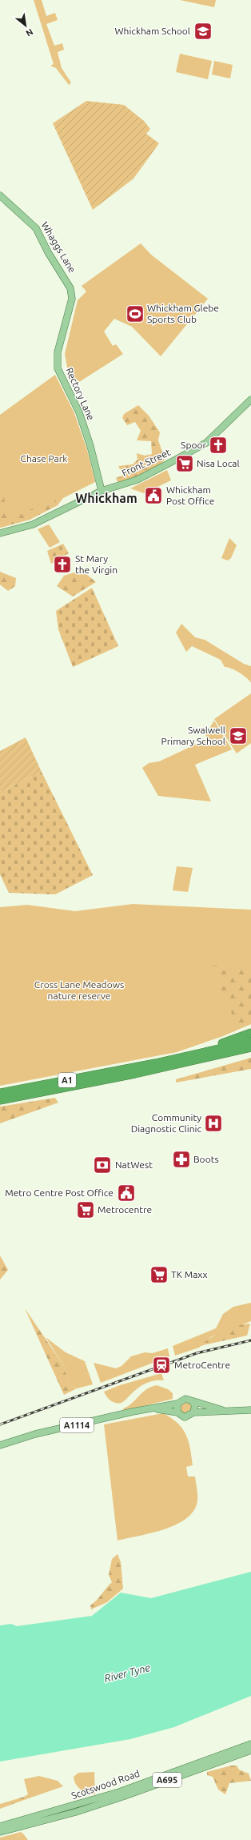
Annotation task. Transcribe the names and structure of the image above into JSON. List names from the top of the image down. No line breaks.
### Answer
{"streets":{"highway":["A1"],"main road":["Whaggs Lane","Rectory Lane","Front Street","A1114","A695","Scotswood Road"]},"crossings":[["Whaggs Lane","Rectory Lane"],["Rectory Lane","Front Street"]],"districts":["Whickham"],"water":["River Tyne"],"parks":["Chase Park","Cross Lane Meadows nature reserve"],"places":{"school or university":["Whickham School","Swalwell Primary School"],"sports":["Whickham Glebe Sports Club"],"church":["Spoor","St Mary the Virgin"],"supermarket":["Nisa Local","Metrocentre","TK Maxx"],"public building":["Whickham Post Office","Metro Centre Post Office"],"hospital":["Community Diagnostic Clinic"],"pharmacy":["Boots"],"bank":["NatWest"],"station":["MetroCentre"]},"north":"bottom right"}
